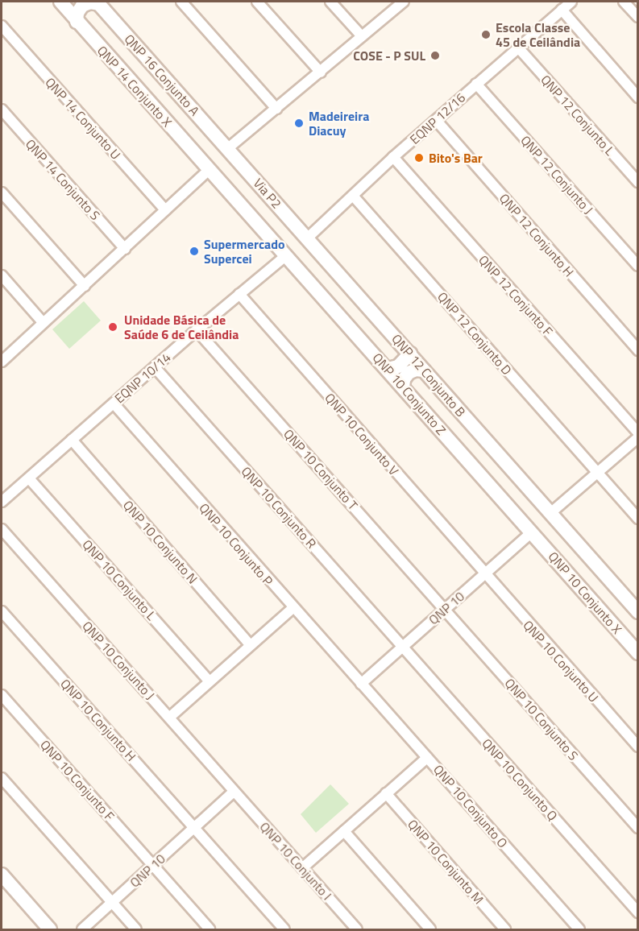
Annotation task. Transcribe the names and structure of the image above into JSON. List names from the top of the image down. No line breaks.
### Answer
{"streets":{"street":["QNP 16 Conjunto A","QNP 14 Conjunto X","QNP 12 Conjunto L","QNP 14 Conjunto U","EQNP 12/16","QNP 12 Conjunto J","QNP 14 Conjunto S","Via P2","QNP 12 Conjunto H","QNP 12 Conjunto F","QNP 12 Conjunto D","QNP 12 Conjunto B","EQNP 10/14","QNP 10 Conjunto Z","QNP 10 Conjunto V","QNP 10 Conjunto T","QNP 10 Conjunto R","QNP 10 Conjunto N","QNP 10 Conjunto P","QNP 10 Conjunto L","QNP 10 Conjunto X","QNP 10","QNP 10 Conjunto J","QNP 10 Conjunto U","QNP 10 Conjunto S","QNP 10 Conjunto H","QNP 10 Conjunto Q","QNP 10 Conjunto F","QNP 10 Conjunto O","QNP 10 Conjunto I","QNP 10 Conjunto M"]},"crossings":[["QNP 16 Conjunto A","Via P2"],["QNP 12 Conjunto L","EQNP 12/16"],["EQNP 12/16","QNP 12 Conjunto J"],["EQNP 12/16","Via P2"],["EQNP 12/16","QNP 12 Conjunto H"],["EQNP 12/16","QNP 12 Conjunto F"],["EQNP 12/16","QNP 12 Conjunto D"],["EQNP 12/16","QNP 12 Conjunto B"],["Via P2","QNP 12 Conjunto B"],["EQNP 10/14","QNP 10 Conjunto Z"],["EQNP 10/14","QNP 10 Conjunto V"],["EQNP 10/14","QNP 10 Conjunto T"],["EQNP 10/14","QNP 10 Conjunto R"],["EQNP 10/14","QNP 10 Conjunto N"],["EQNP 10/14","QNP 10 Conjunto P"],["EQNP 10/14","QNP 10 Conjunto L"],["QNP 10 Conjunto Z","QNP 10 Conjunto X"],["QNP 10 Conjunto Z","QNP 10"],["QNP 10 Conjunto V","QNP 10"],["QNP 10 Conjunto V","QNP 10 Conjunto U"],["QNP 10 Conjunto T","QNP 10"],["QNP 10 Conjunto T","QNP 10 Conjunto S"],["QNP 10 Conjunto R","QNP 10"],["QNP 10 Conjunto R","QNP 10 Conjunto Q"],["QNP 10 Conjunto P","QNP 10"],["QNP 10 Conjunto P","QNP 10 Conjunto O"],["QNP 10 Conjunto X","QNP 10"],["QNP 10","QNP 10 Conjunto J"],["QNP 10","QNP 10 Conjunto U"],["QNP 10","QNP 10 Conjunto S"],["QNP 10","QNP 10 Conjunto H"],["QNP 10","QNP 10 Conjunto Q"],["QNP 10","QNP 10 Conjunto F"],["QNP 10","QNP 10 Conjunto O"],["QNP 10","QNP 10 Conjunto I"],["QNP 10 Conjunto J","QNP 10 Conjunto I"]],"places":["Escola Classe 45 de Ceilândia","COSE - P SUL","Madeireira Diacuy","Bito's Bar","Supermercado Supercei","Unidade Básica de Saúde 6 de Ceilândia"]}
